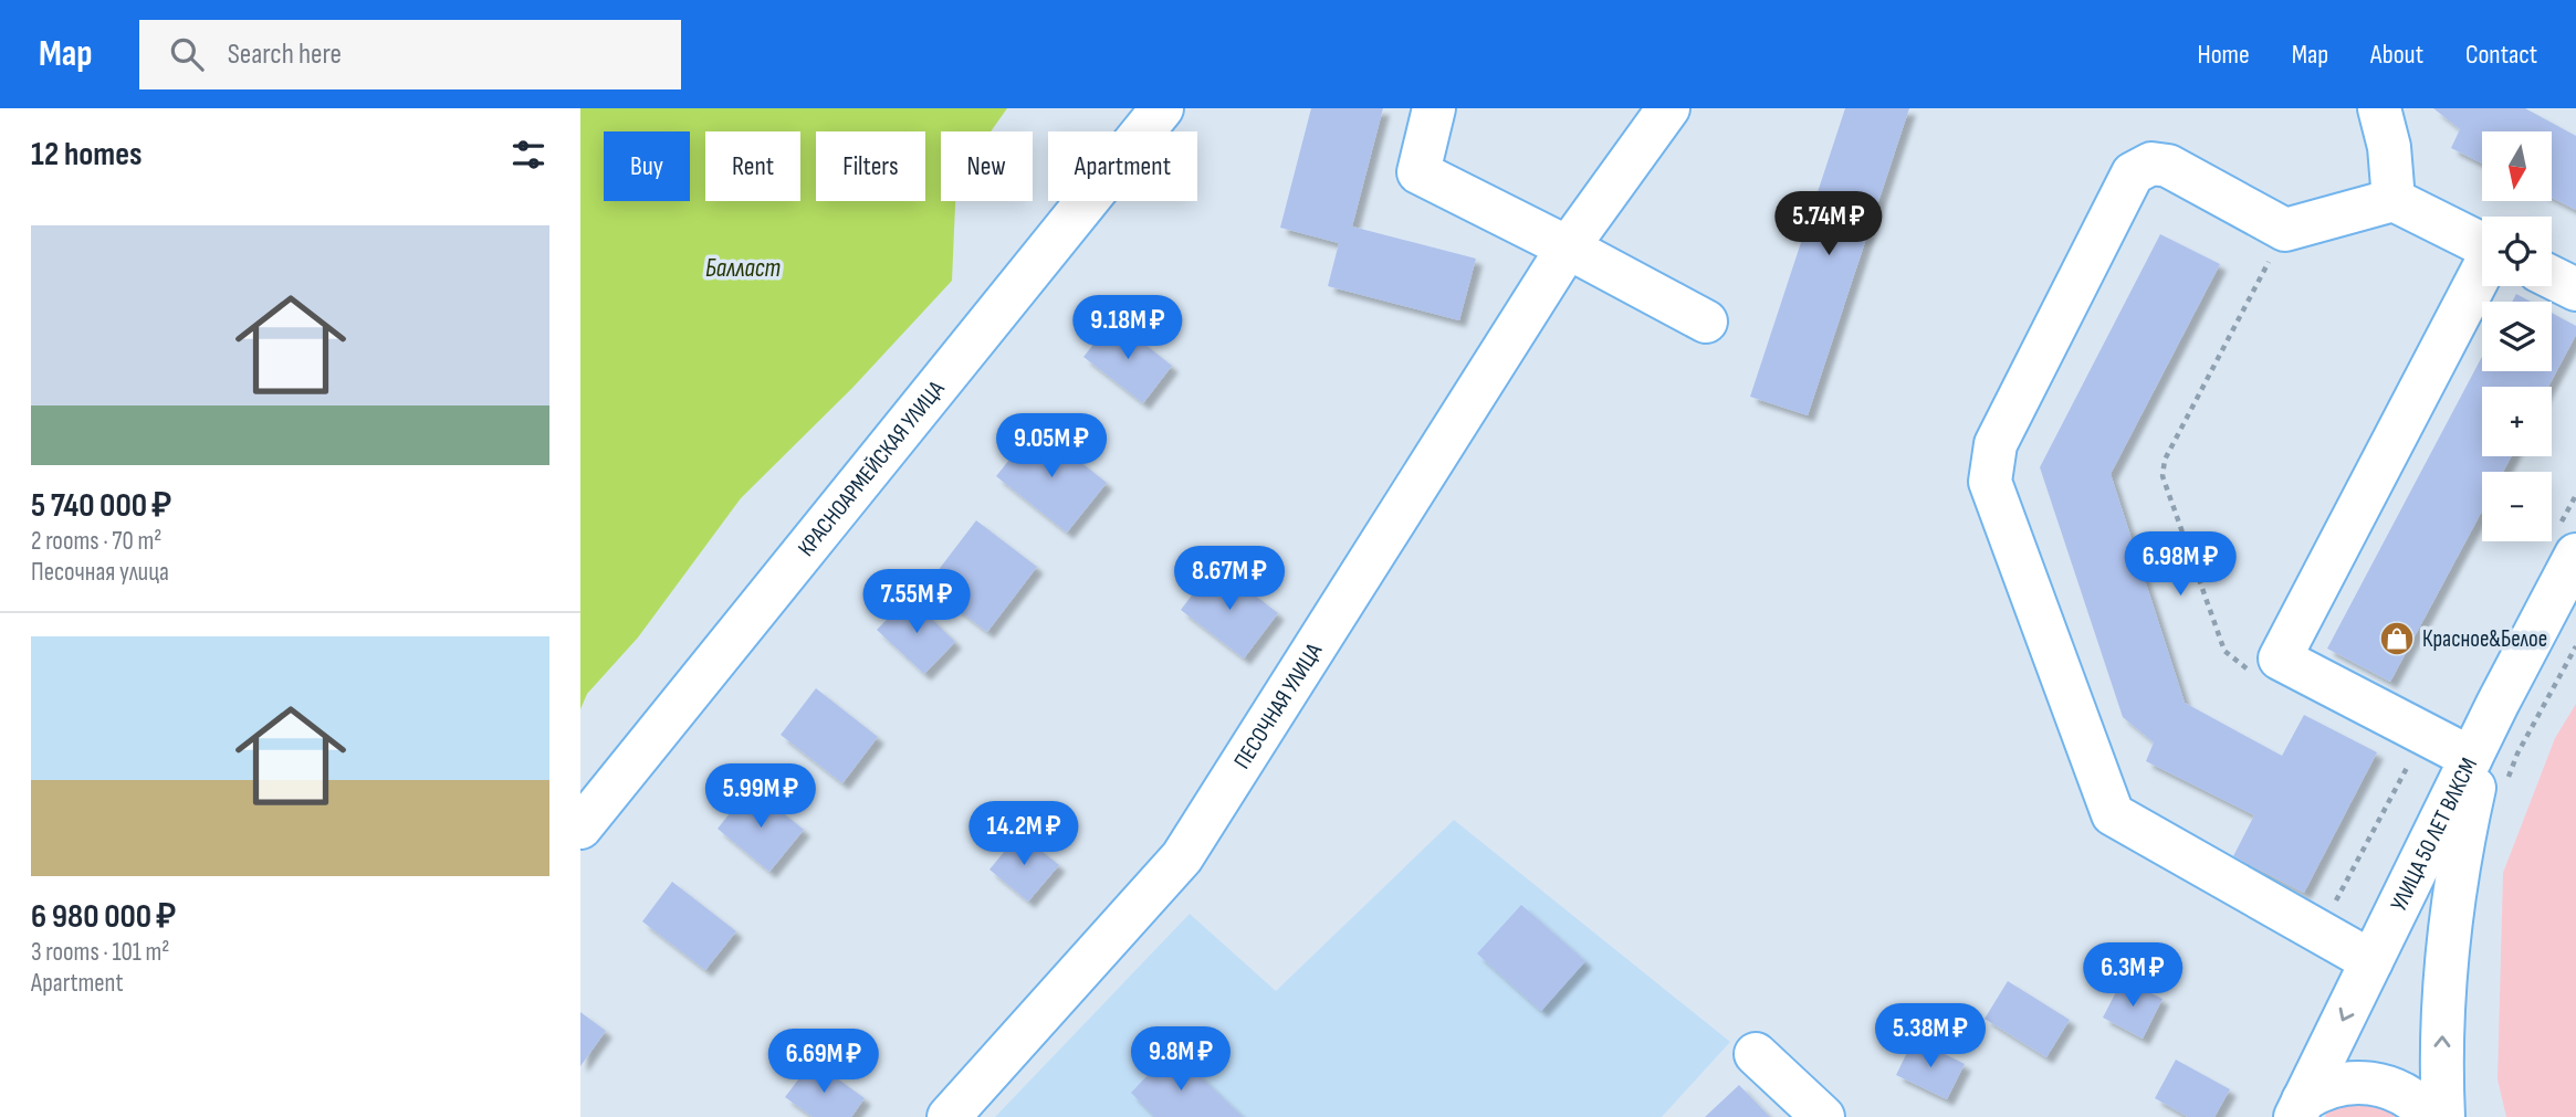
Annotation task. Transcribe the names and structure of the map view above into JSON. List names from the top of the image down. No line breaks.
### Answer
{"streets":{"street":["КРАСНОАРМЕЙСКАЯ УЛИЦА","ПЕСОЧНАЯ УЛИЦА","УЛИЦА 50 ЛЕТ ВЛКСМ"]},"water":["Балласт"],"places":{"shop":["Красное&Белое"]},"north":"bottom","page":{"header":"Map","search":"Search here","nav":["Home","Map","About","Contact"],"heading":"12 homes","map_buttons":["+","−"],"chip":["Buy","Rent","Filters","New","Apartment"],"price":["5.74M ₽","9.18M ₽","9.05M ₽","6.98M ₽","8.67M ₽","7.55M ₽","5.99M ₽","14.2M ₽","6.3M ₽","5.38M ₽","9.8M ₽","6.69M ₽"],"list":[{"name":"5 740 000 ₽","note":"2 rooms · 70 m² · Песочная улица"},{"name":"6 980 000 ₽","note":"3 rooms · 101 m² · Apartment"}]}}
